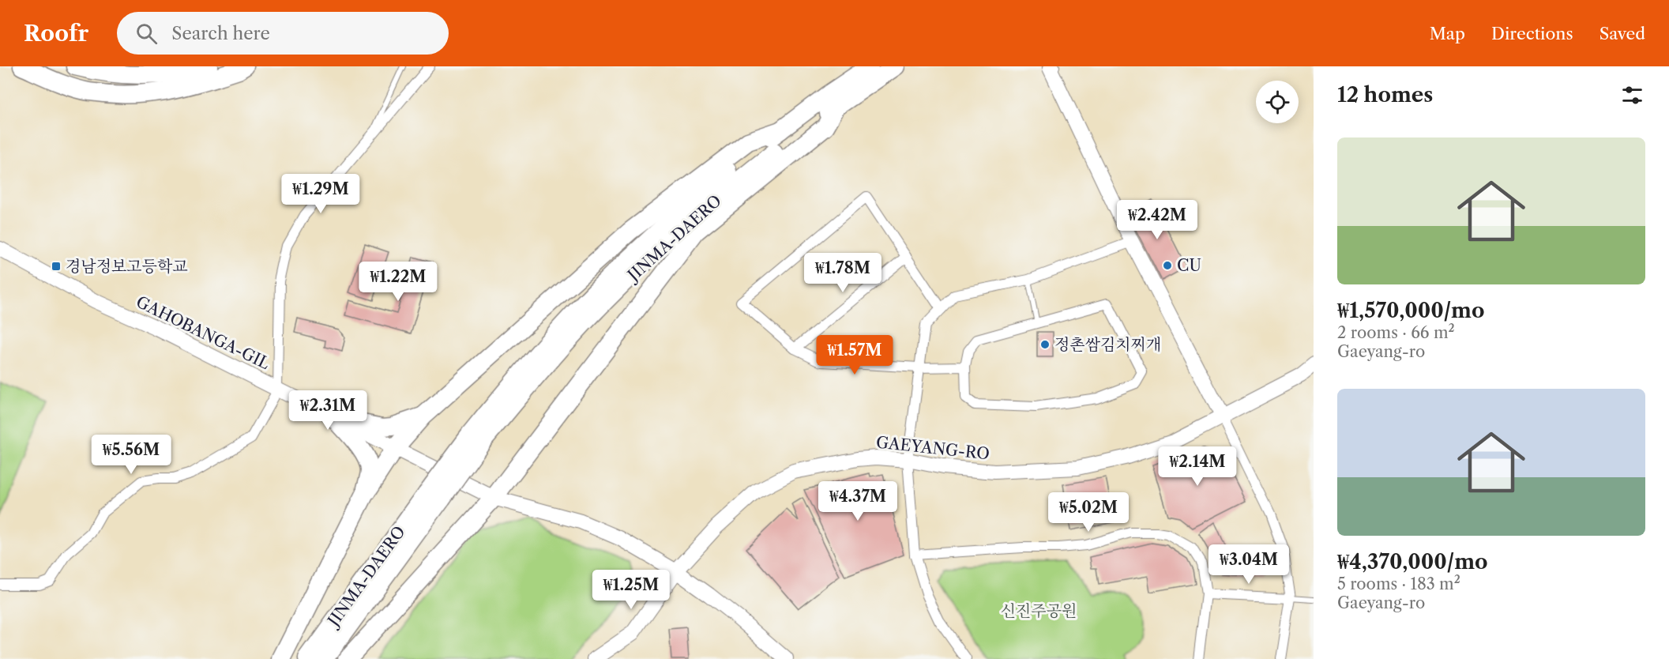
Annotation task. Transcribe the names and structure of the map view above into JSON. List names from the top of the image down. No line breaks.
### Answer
{"streets":{"highway":["JINMA-DAERO"],"street":["GAHOBANGA-GIL","GAEYANG-RO"]},"crossings":[["GAHOBANGA-GIL","GAEYANG-RO"]],"parks":["신진주공원"],"places":{"other":["CU","정촌쌈김치찌개"],"transit":["경남정보고등학교"]},"page":{"header":"Roofr","search":"Search here","nav":["Map","Directions","Saved"],"heading":"12 homes","list":[{"name":"₩1,570,000/mo","note":"2 rooms · 66 m² · Gaeyang-ro"},{"name":"₩4,370,000/mo","note":"5 rooms · 183 m² · Gaeyang-ro"}],"price":["₩1.29M","₩2.42M","₩1.78M","₩1.22M","₩1.57M","₩2.31M","₩5.56M","₩2.14M","₩4.37M","₩5.02M","₩3.04M","₩1.25M"]}}
